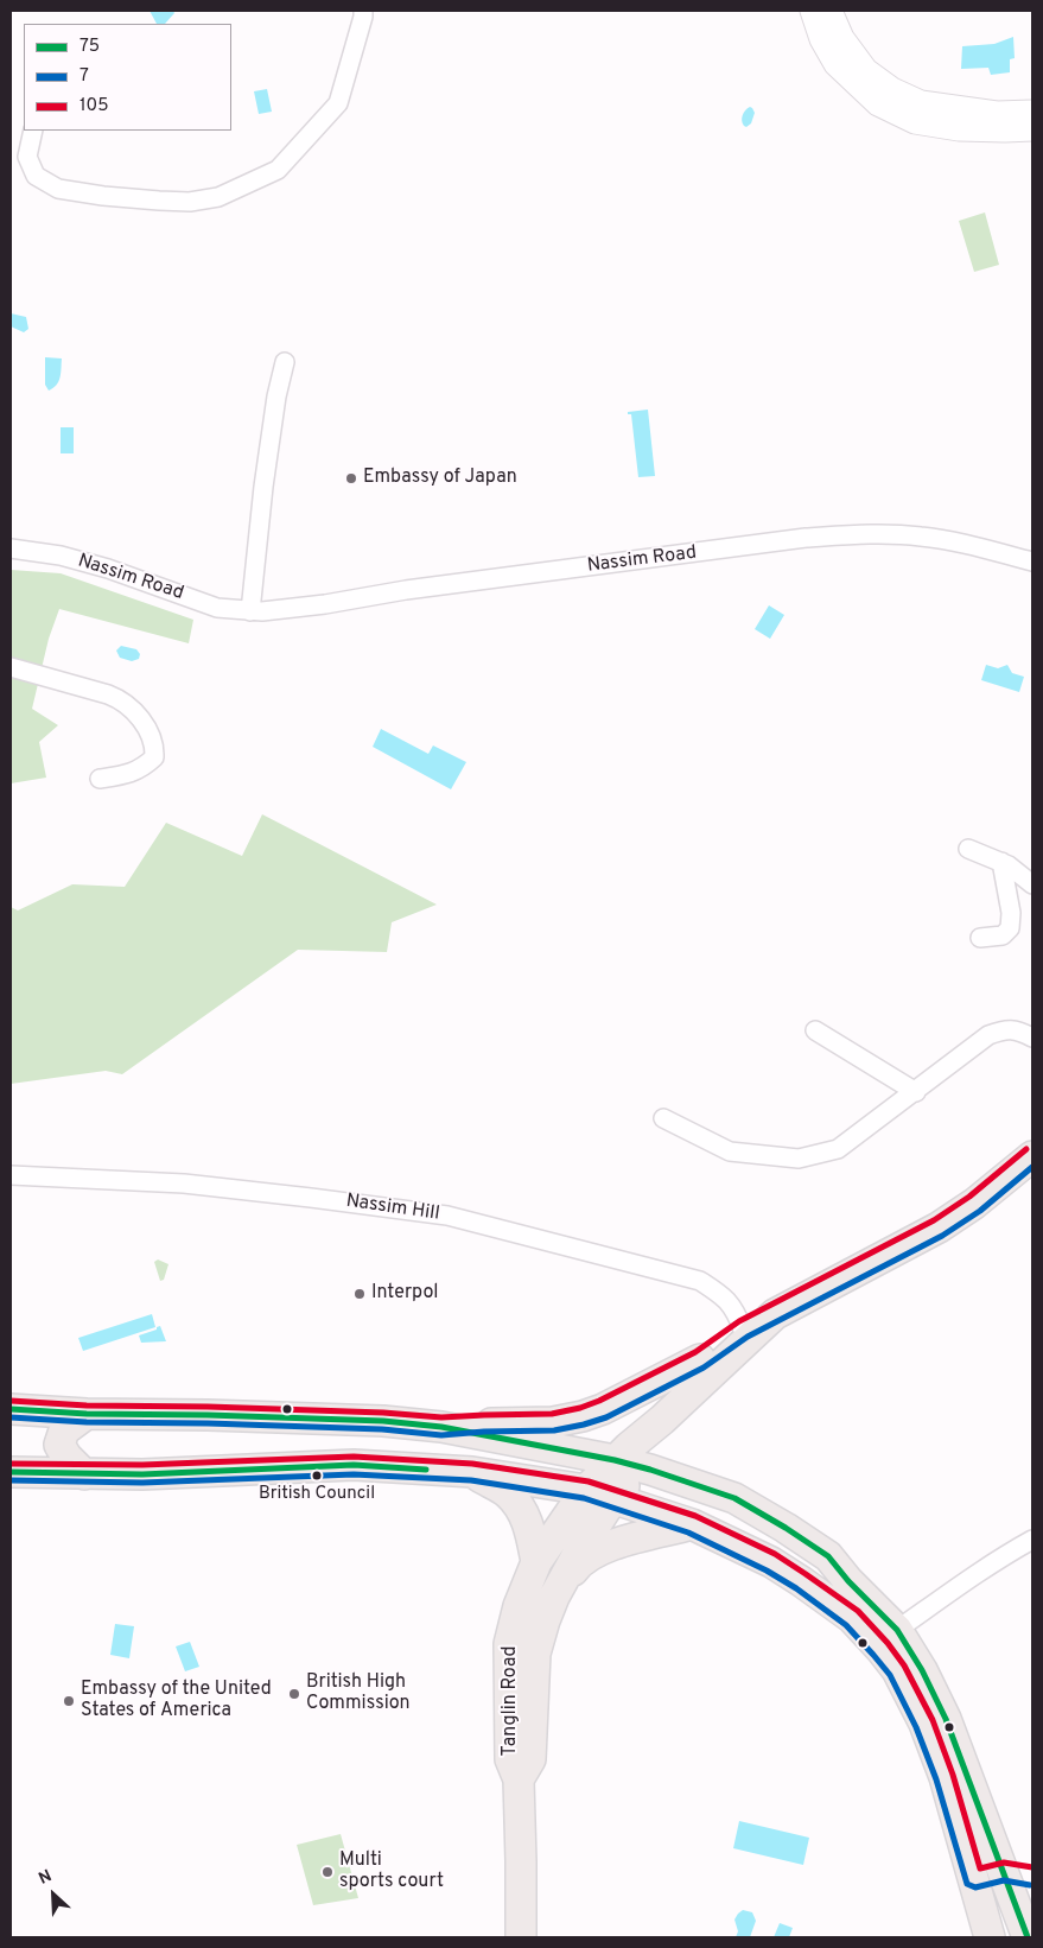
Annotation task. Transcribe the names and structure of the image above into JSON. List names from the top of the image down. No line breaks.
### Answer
{"streets":{"main road":["Tanglin Road"],"street":["Nassim Road","Nassim Hill"]},"places":["Embassy of Japan","Interpol","British Council","British High Commission","Embassy of the United States of America","Multi sports court"],"lines":["transit line 105","transit line 7","transit line 75"],"legend":["75","7","105"],"north":"top left"}
